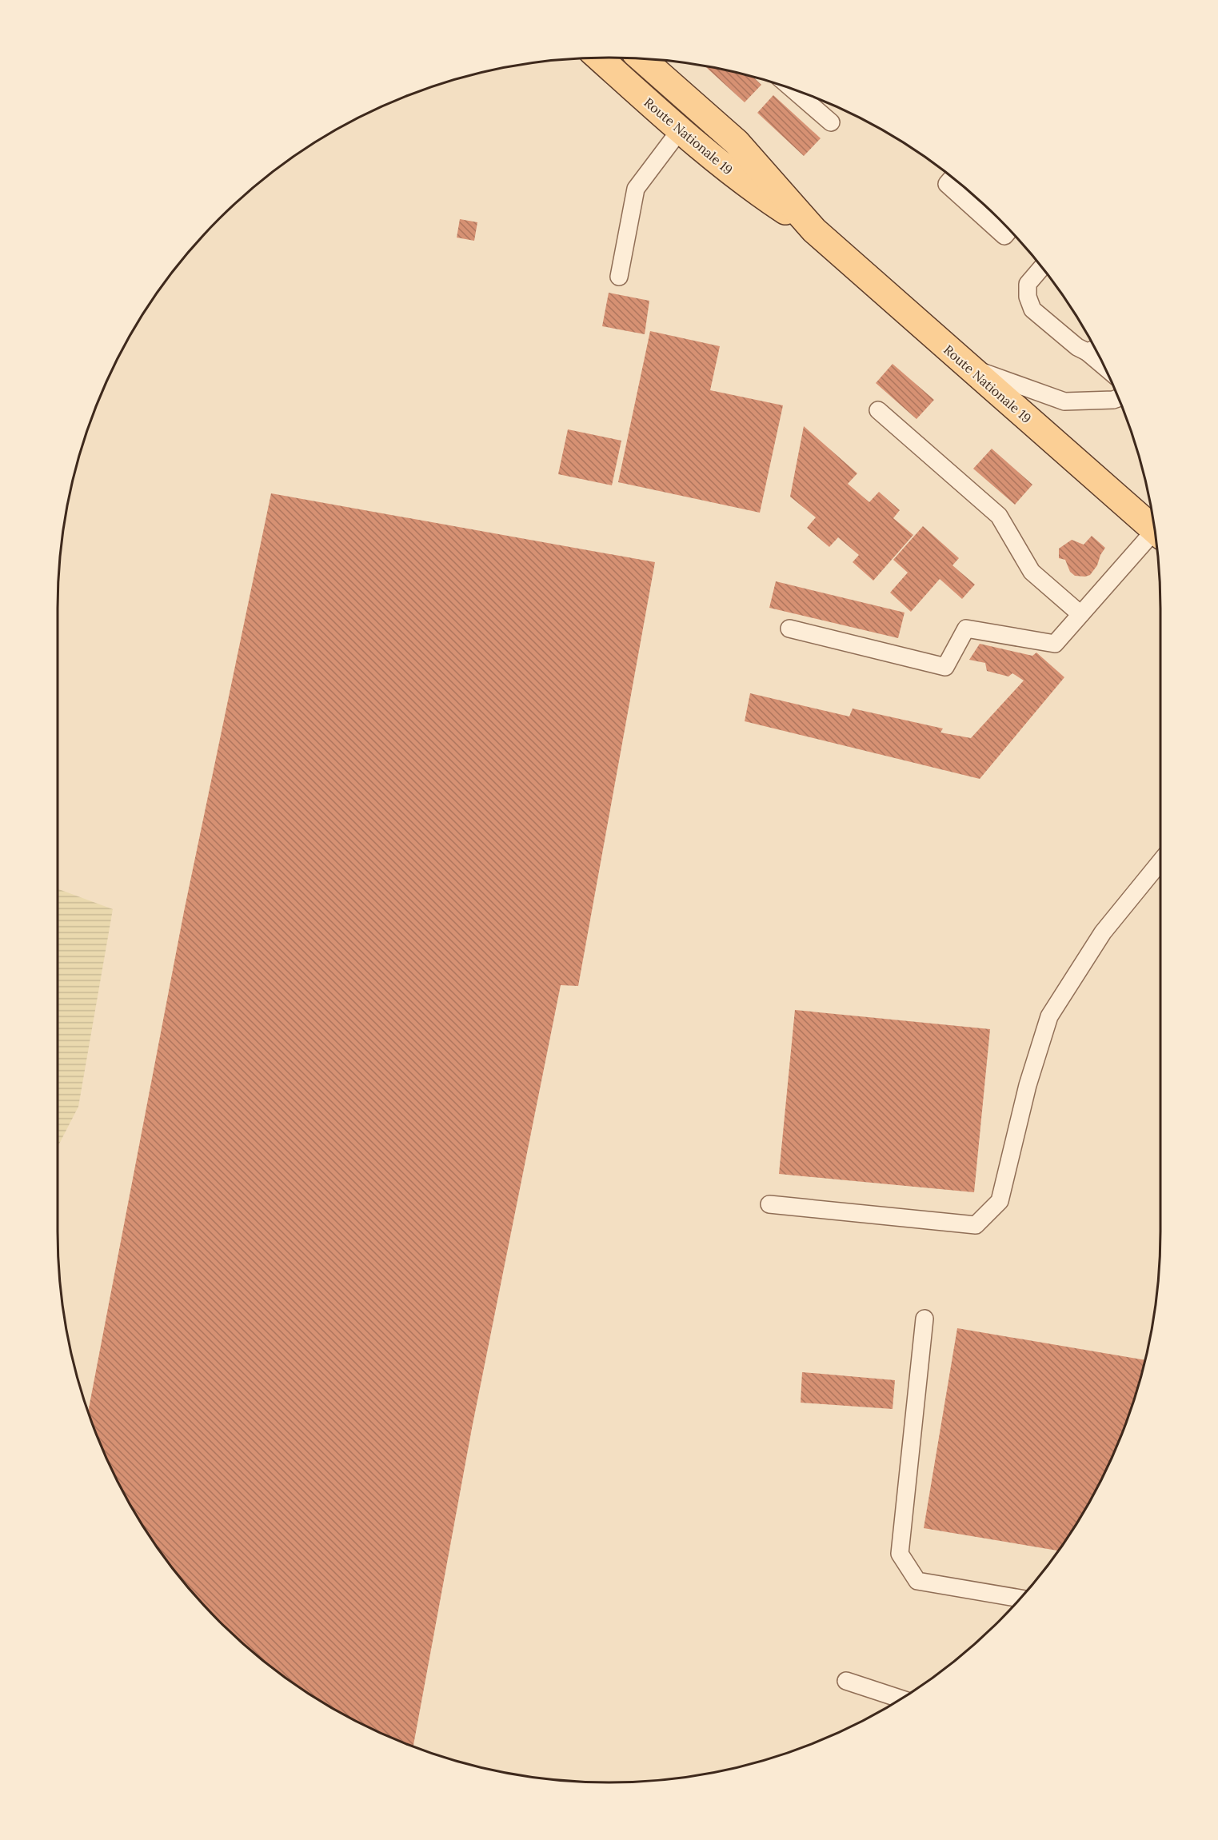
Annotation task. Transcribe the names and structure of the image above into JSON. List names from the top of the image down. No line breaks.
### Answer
{"streets":{"main road":["Route Nationale 19"]}}
